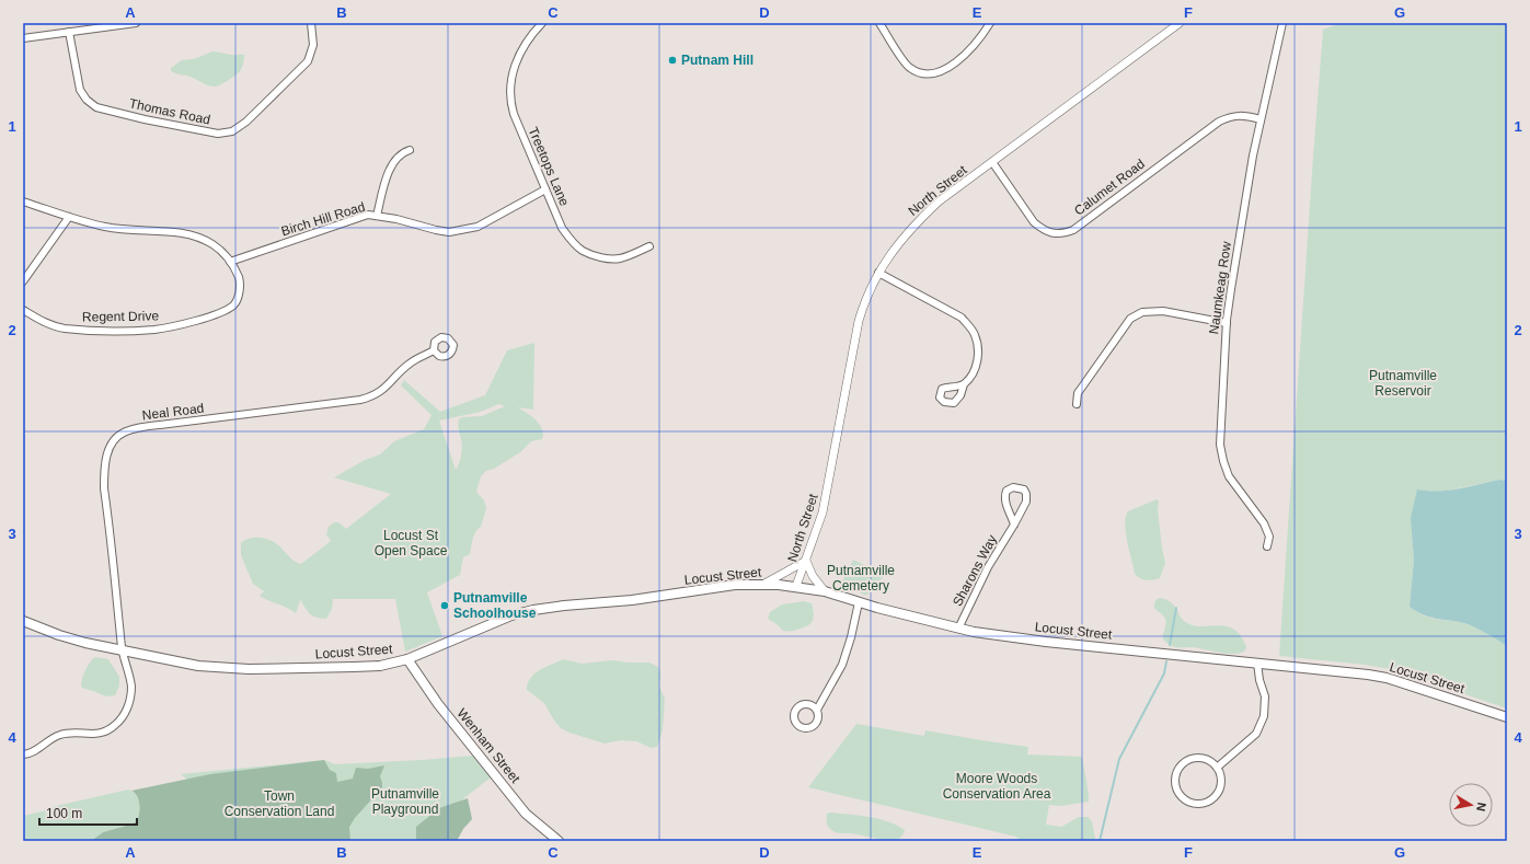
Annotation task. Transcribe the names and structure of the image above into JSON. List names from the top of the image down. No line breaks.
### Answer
{"streets":{"main road":["Locust Street","Wenham Street"],"street":["Thomas Road","Treetops Lane","Calumet Road","North Street","Birch Hill Road","Naumkeag Row","Regent Drive","Neal Road","Sharons Way"]},"crossings":[["Treetops Lane","Birch Hill Road"],["Calumet Road","North Street"],["Calumet Road","Naumkeag Row"],["North Street","Locust Street"],["Birch Hill Road","Regent Drive"],["Neal Road","Locust Street"],["Sharons Way","Locust Street"],["Locust Street","Wenham Street"]],"parks":["Putnamville Reservoir","Locust St Open Space","Putnamville Cemetery","Moore Woods Conservation Area","Putnamville Playground","Town Conservation Land"],"places":["Putnam Hill","Putnamville Schoolhouse"],"scale_bar":"100 m","north":"right","grid":{"columns":["A","B","C","D","E","F","G"],"rows":["1","2","3","4"]}}
